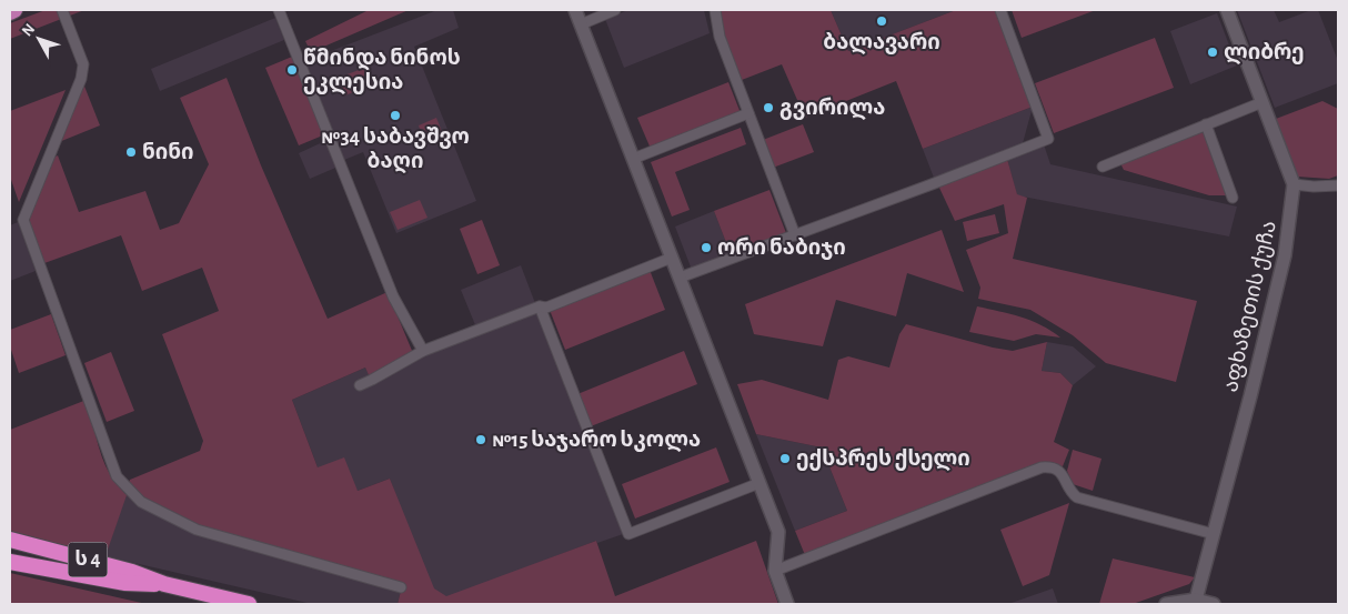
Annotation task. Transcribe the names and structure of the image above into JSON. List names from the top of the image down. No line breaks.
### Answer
{"streets":{"highway":["ს 4"],"street":["აფხაზეთის ქუჩა"]},"places":["ბალავარი","ლიბრე","წმინდა ნინოს ეკლესია","გვირილა","№34 საბავშვო ბაღი","ნინი","ორი ნაბიჯი","№15 საჯარო სკოლა","ექსპრეს ქსელი"],"north":"top left"}
